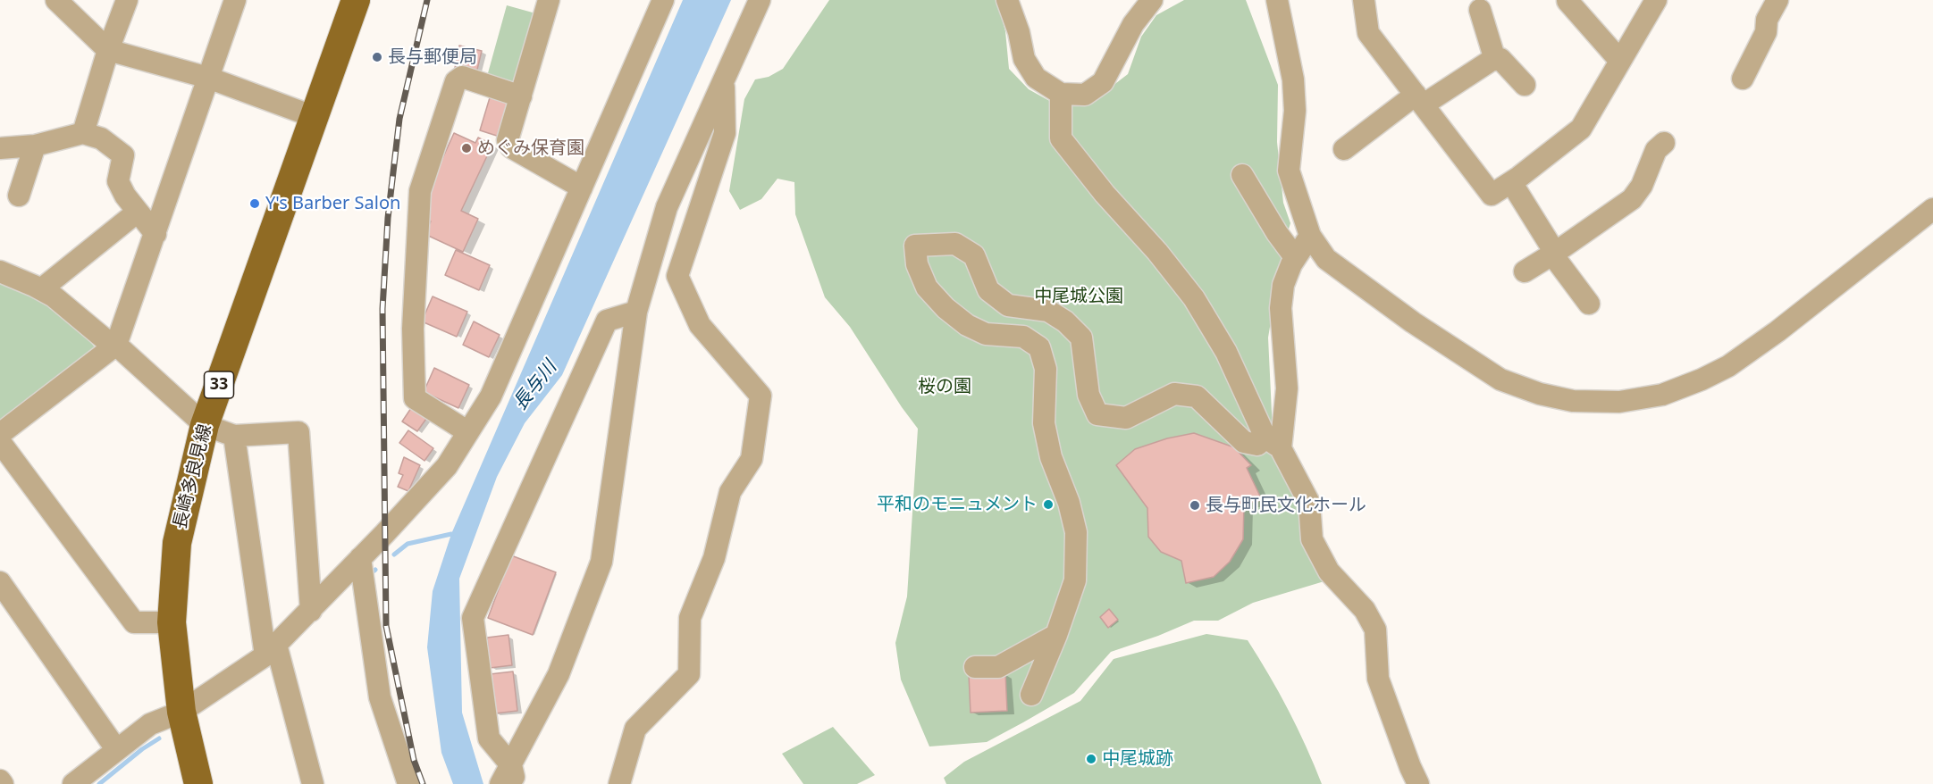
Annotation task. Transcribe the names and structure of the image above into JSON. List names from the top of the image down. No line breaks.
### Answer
{"streets":{"main road":["33","長崎多良見線"]},"water":["長与川"],"parks":["中尾城公園","桜の園"],"places":["長与郵便局","めぐみ保育園","Y's Barber Salon","平和のモニュメント","長与町民文化ホール","中尾城跡"]}
